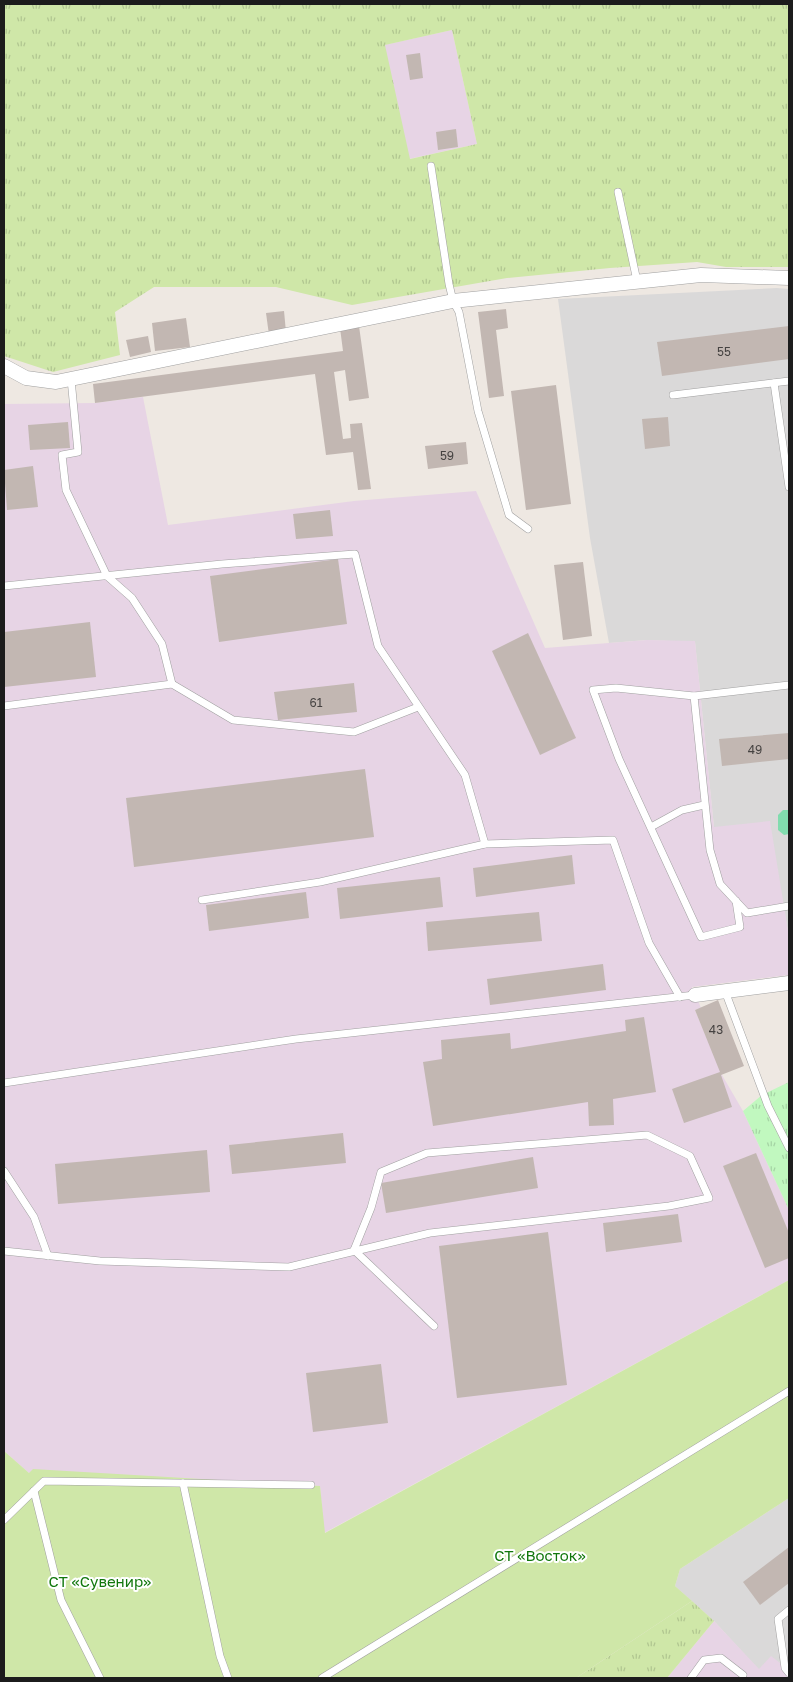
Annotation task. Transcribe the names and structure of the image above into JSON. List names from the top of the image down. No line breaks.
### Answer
{"parks":["СТ «Восток»","СТ «Сувенир»"],"house_numbers":["55","59","61","49","43"]}
